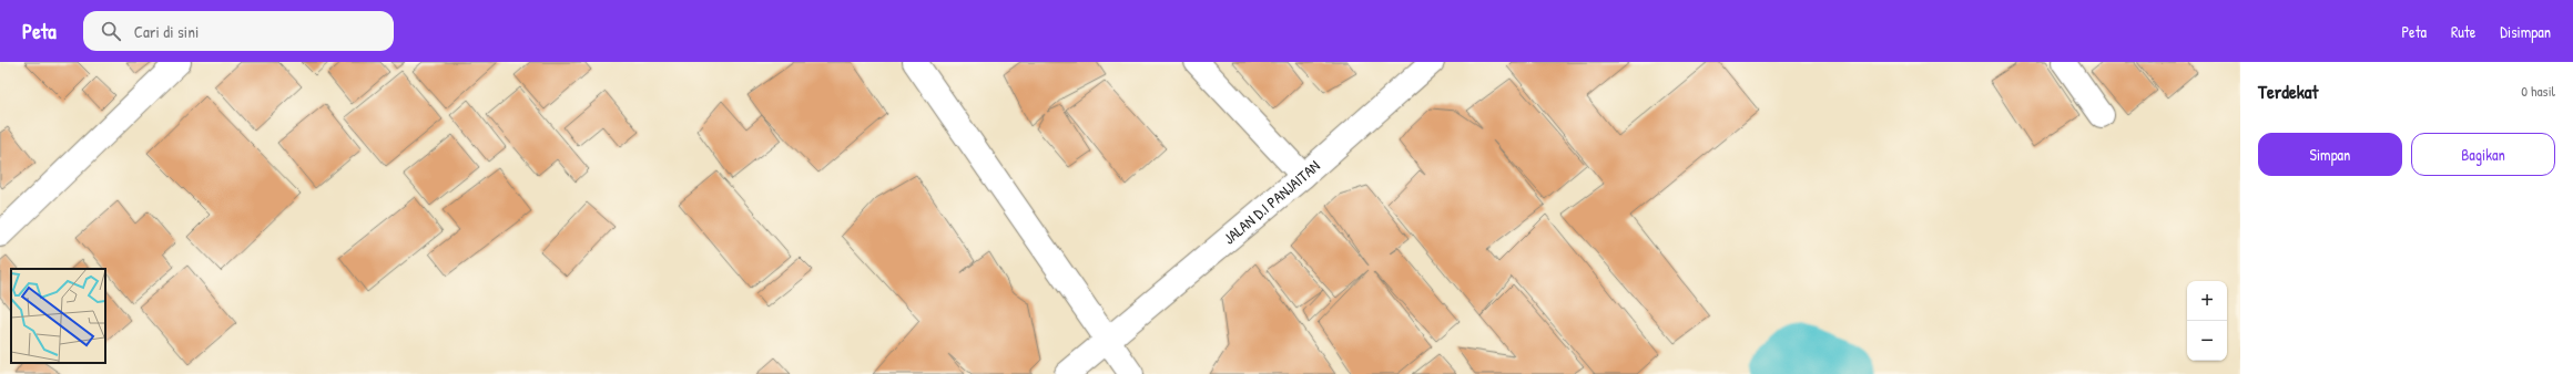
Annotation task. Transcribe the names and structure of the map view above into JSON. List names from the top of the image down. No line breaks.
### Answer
{"streets":{"street":["JALAN D.I PANJAITAN"]},"page":{"header":"Peta","search":"Cari di sini","nav":["Peta","Rute","Disimpan"],"heading":["Terdekat","0 hasil"],"buttons":["Simpan","Bagikan"],"map_buttons":["+","−"]}}
